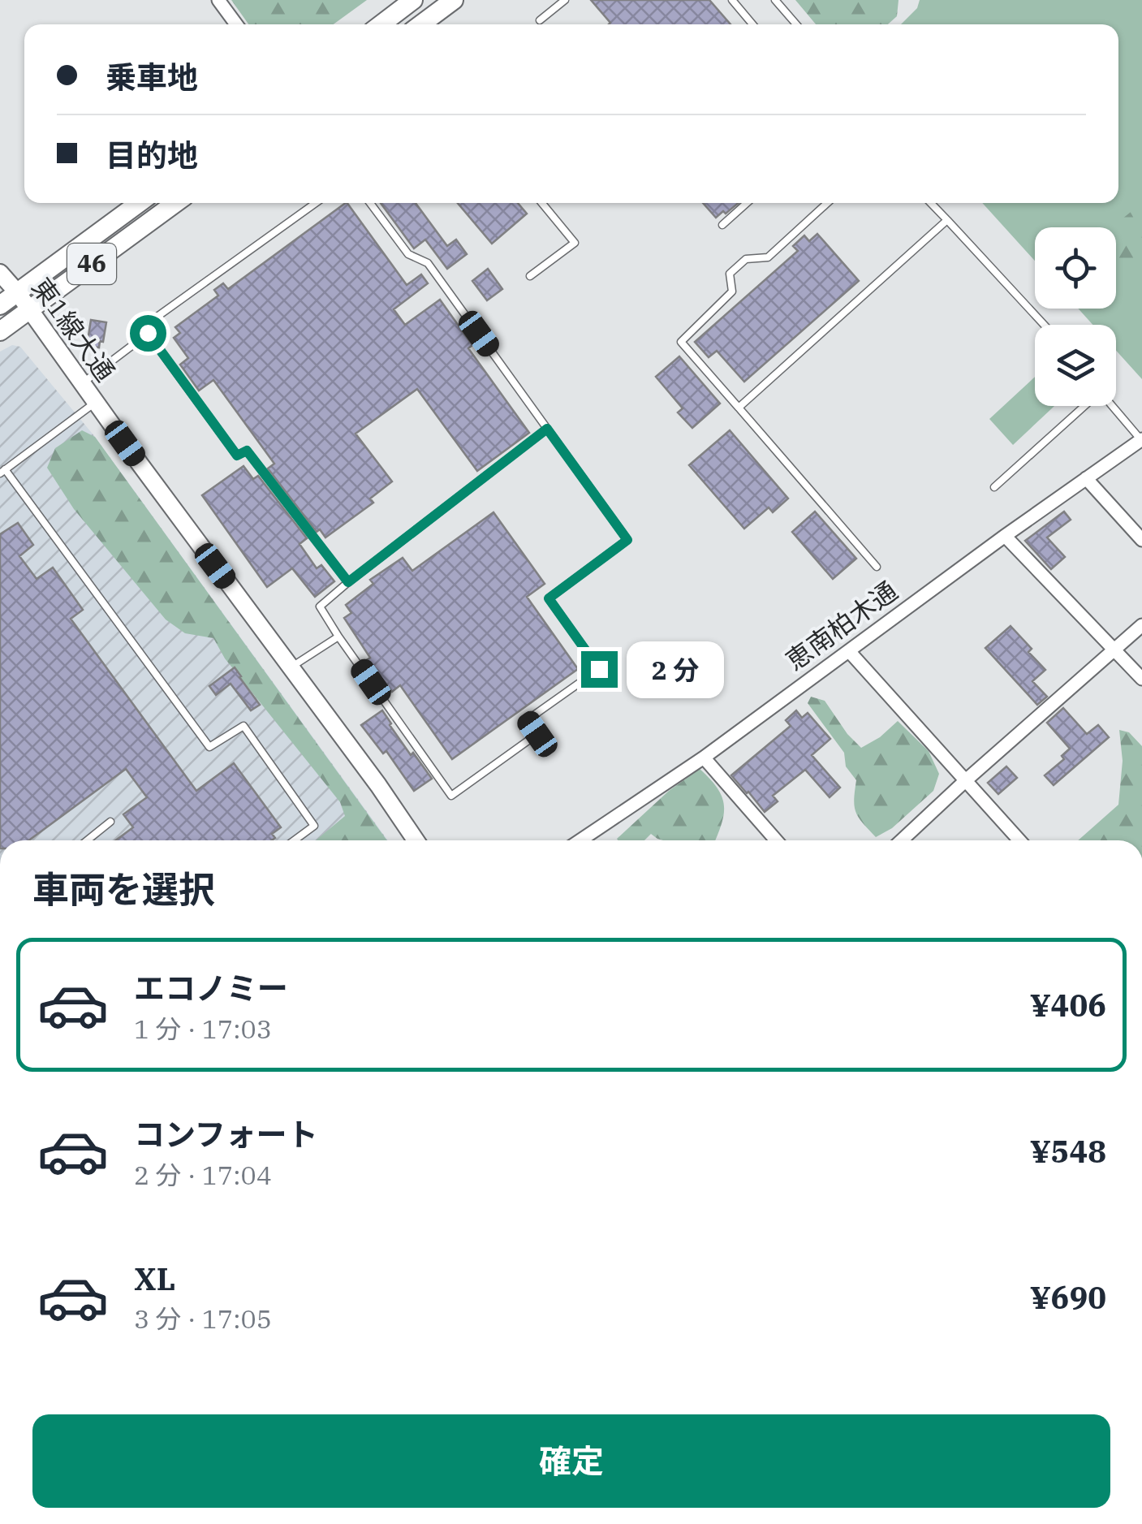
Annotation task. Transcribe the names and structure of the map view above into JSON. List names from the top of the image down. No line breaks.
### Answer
{"streets":{"main road":["46"],"street":["東1線大通","恵南柏木通"]},"crossings":[["46","東1線大通"]],"page":{"banner":["乗車地","目的地"],"bubble":"2 分","heading":"車両を選択","list":[{"name":"エコノミー","note":"1 分 · 17:03","value":"¥406"},{"name":"コンフォート","note":"2 分 · 17:04","value":"¥548"},{"name":"XL","note":"3 分 · 17:05","value":"¥690"}],"buttons":"確定"}}
